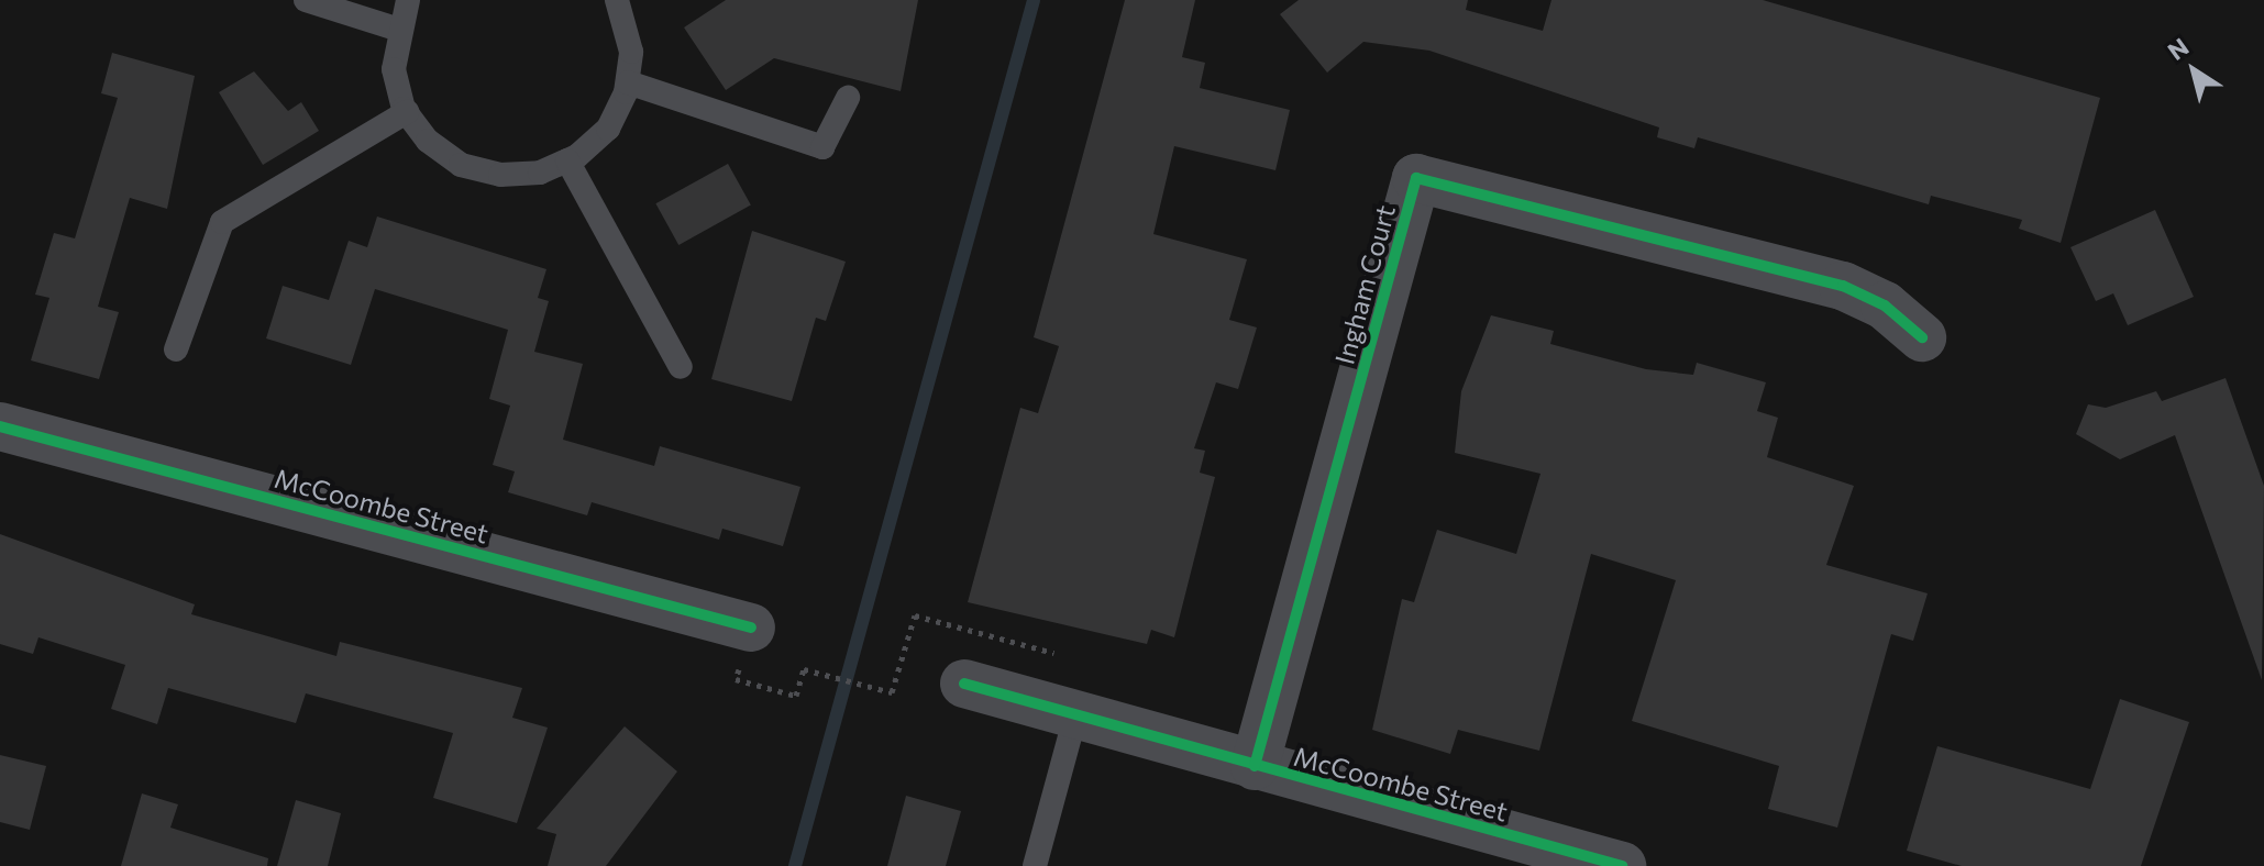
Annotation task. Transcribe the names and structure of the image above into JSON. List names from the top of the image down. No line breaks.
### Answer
{"streets":{"street":["Ingham Court","McCoombe Street"]},"crossings":[["Ingham Court","McCoombe Street"]],"north":"top left"}
